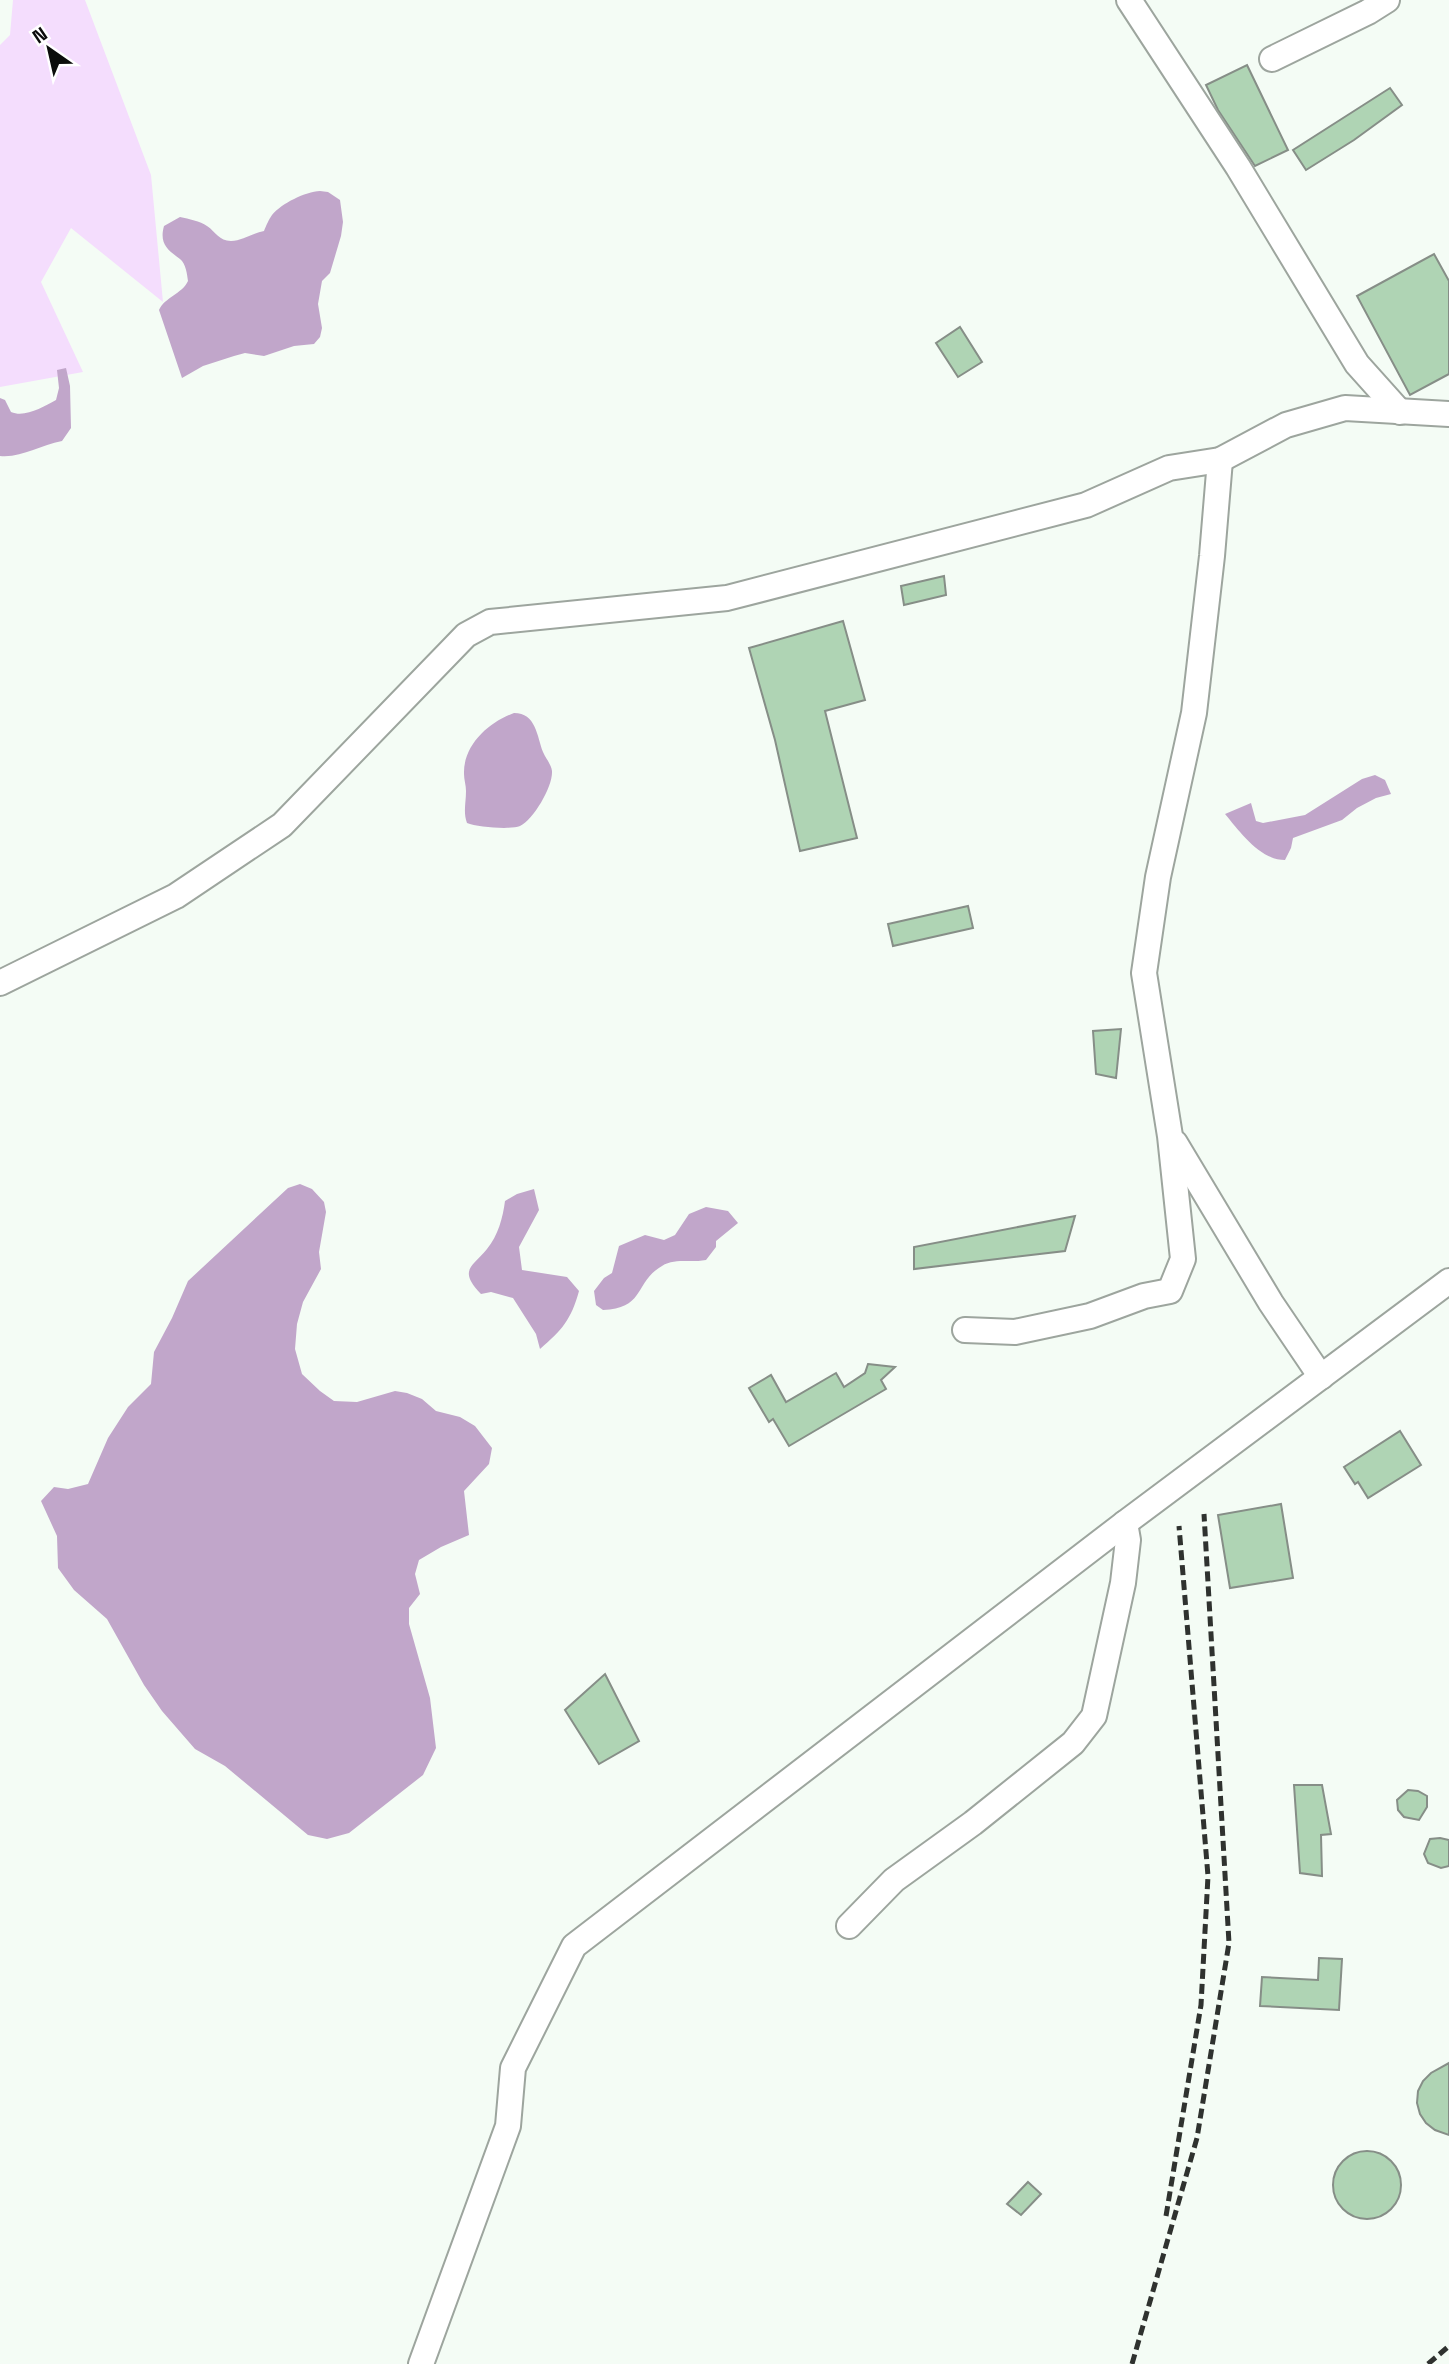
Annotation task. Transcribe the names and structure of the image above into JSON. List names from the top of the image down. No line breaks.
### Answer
{"north":"top left"}
